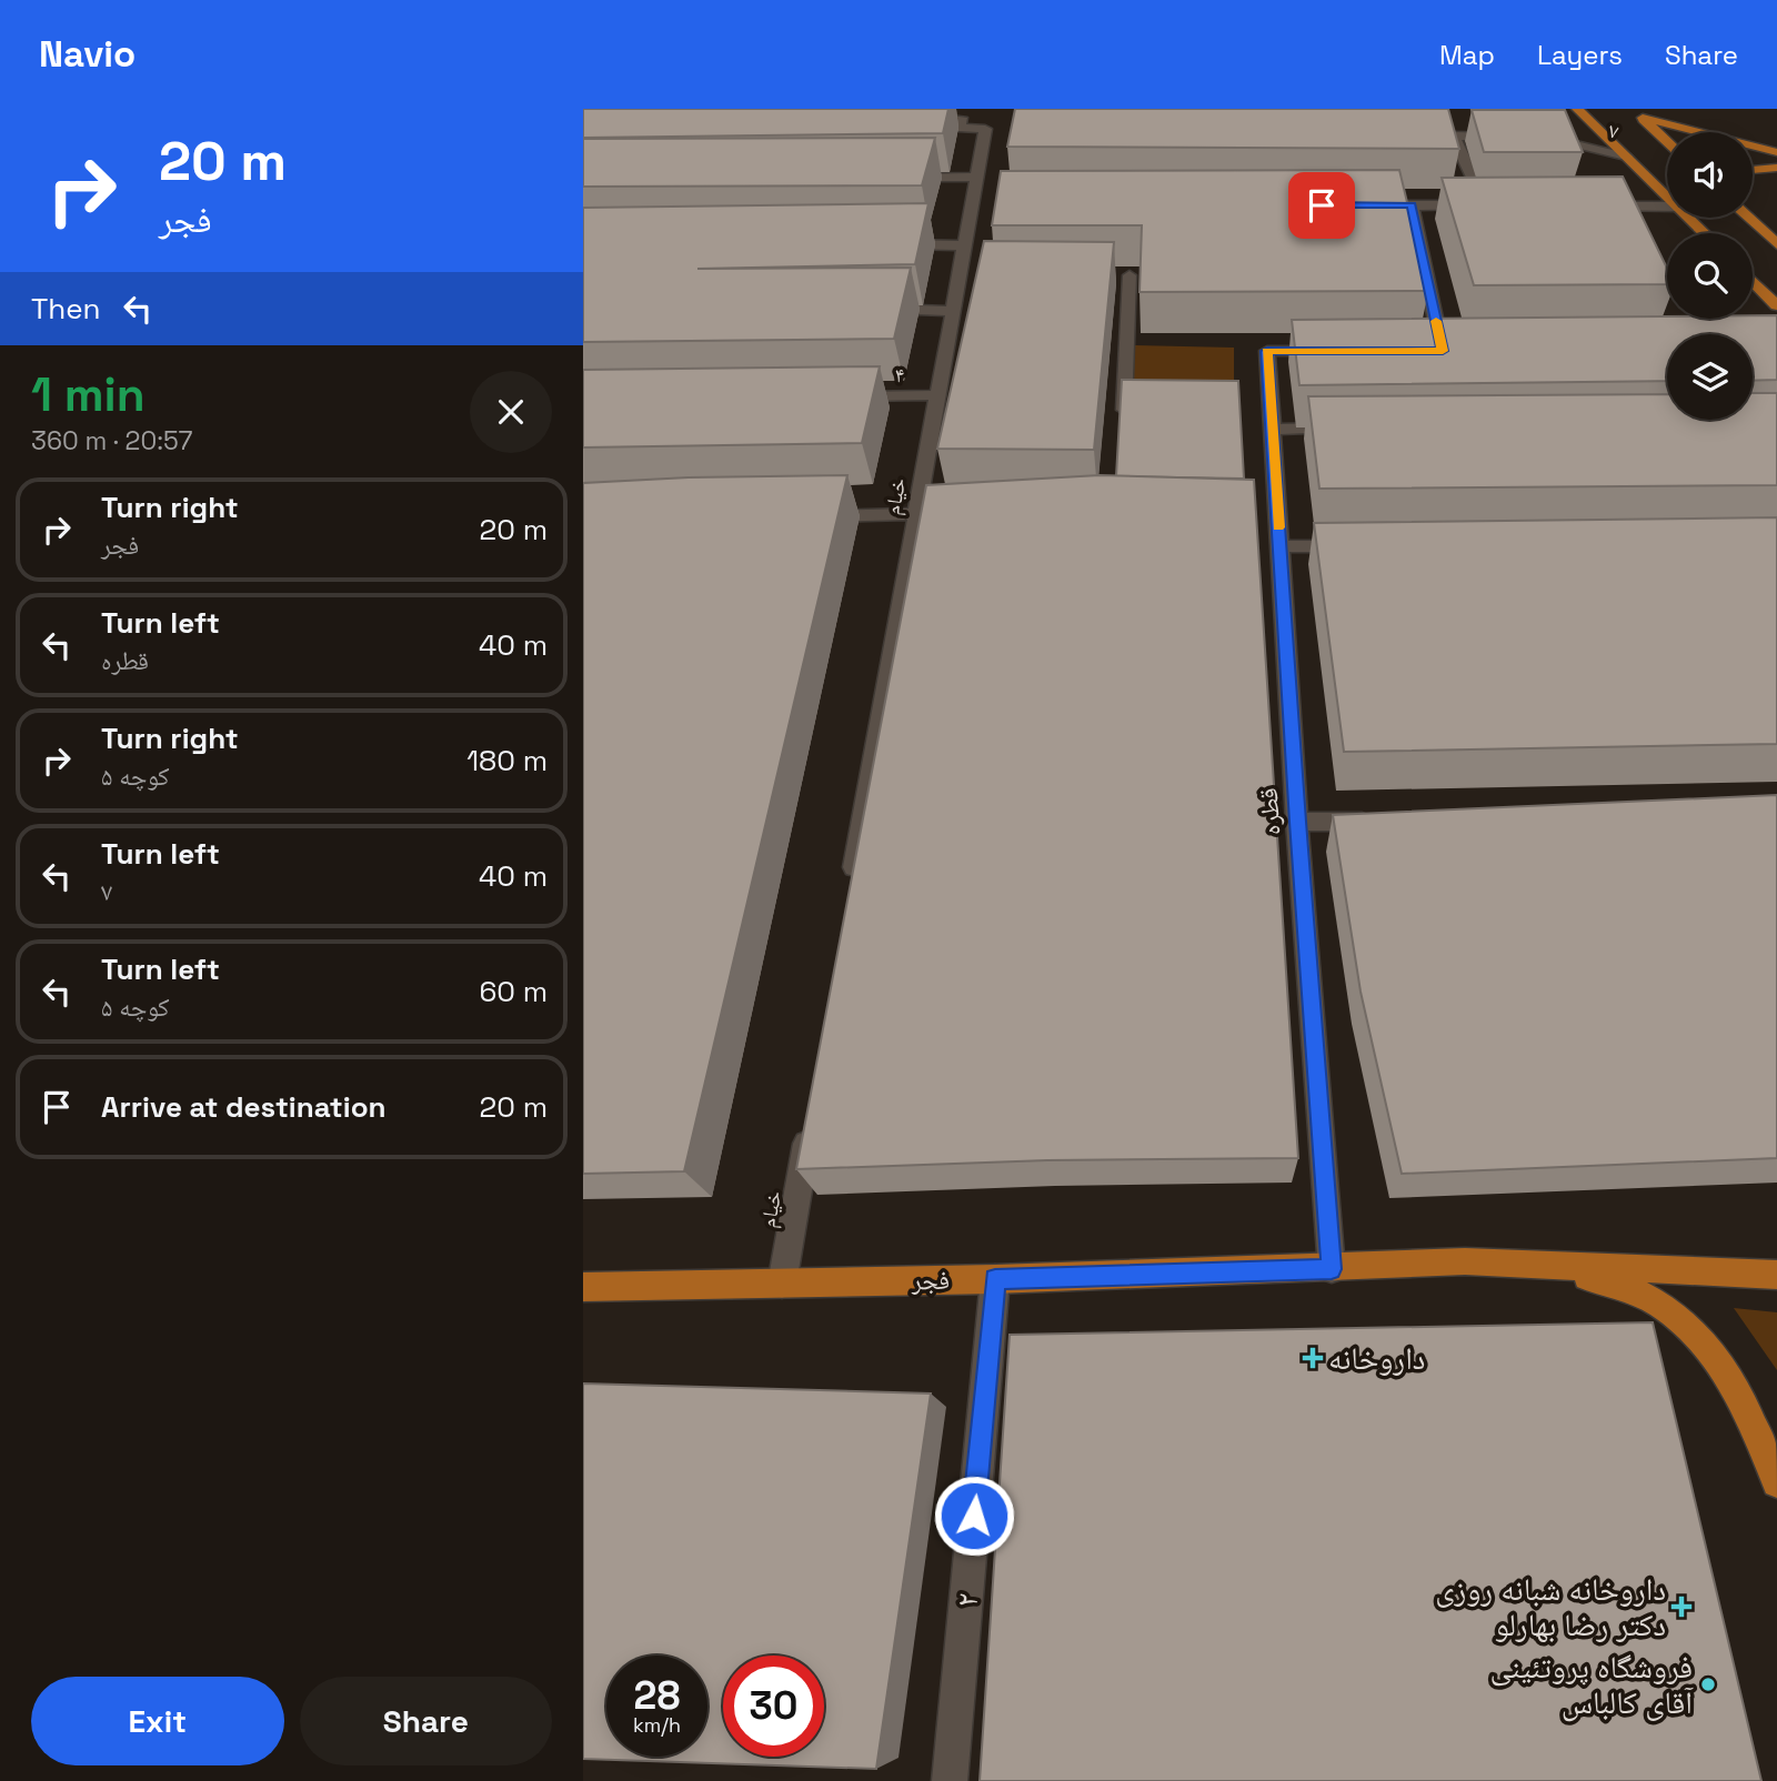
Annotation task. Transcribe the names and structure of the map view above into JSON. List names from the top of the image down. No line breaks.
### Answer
{"streets":{"main road":["فجر"],"street":["۷","۴","خیام","قطره","۲"]},"crossings":[["۴","خیام"],["خیام","فجر"],["قطره","فجر"],["فجر","۲"]],"places":{"health":["داروخانه","داروخانه شبانه روزی دکتر رضا بهارلو"],"other":["فروشگاه پروتئینی آقای کالباس"]},"page":{"header":"Navio","nav":["Map","Layers","Share"],"turn":["20 m","فجر"],"then":"Then","heading":["1 min","360 m · 20:57"],"list":[{"name":"Turn right","note":"فجر","value":"20 m"},{"name":"Turn left","note":"قطره","value":"40 m"},{"name":"Turn right","note":"کوچه ۵","value":"180 m"},{"name":"Turn left","note":"۷","value":"40 m"},{"name":"Turn left","note":"کوچه ۵","value":"60 m"},{"name":"Arrive at destination","value":"20 m"}],"speed":"28 km/h","limit":"30","buttons":["Exit","Share"]}}
